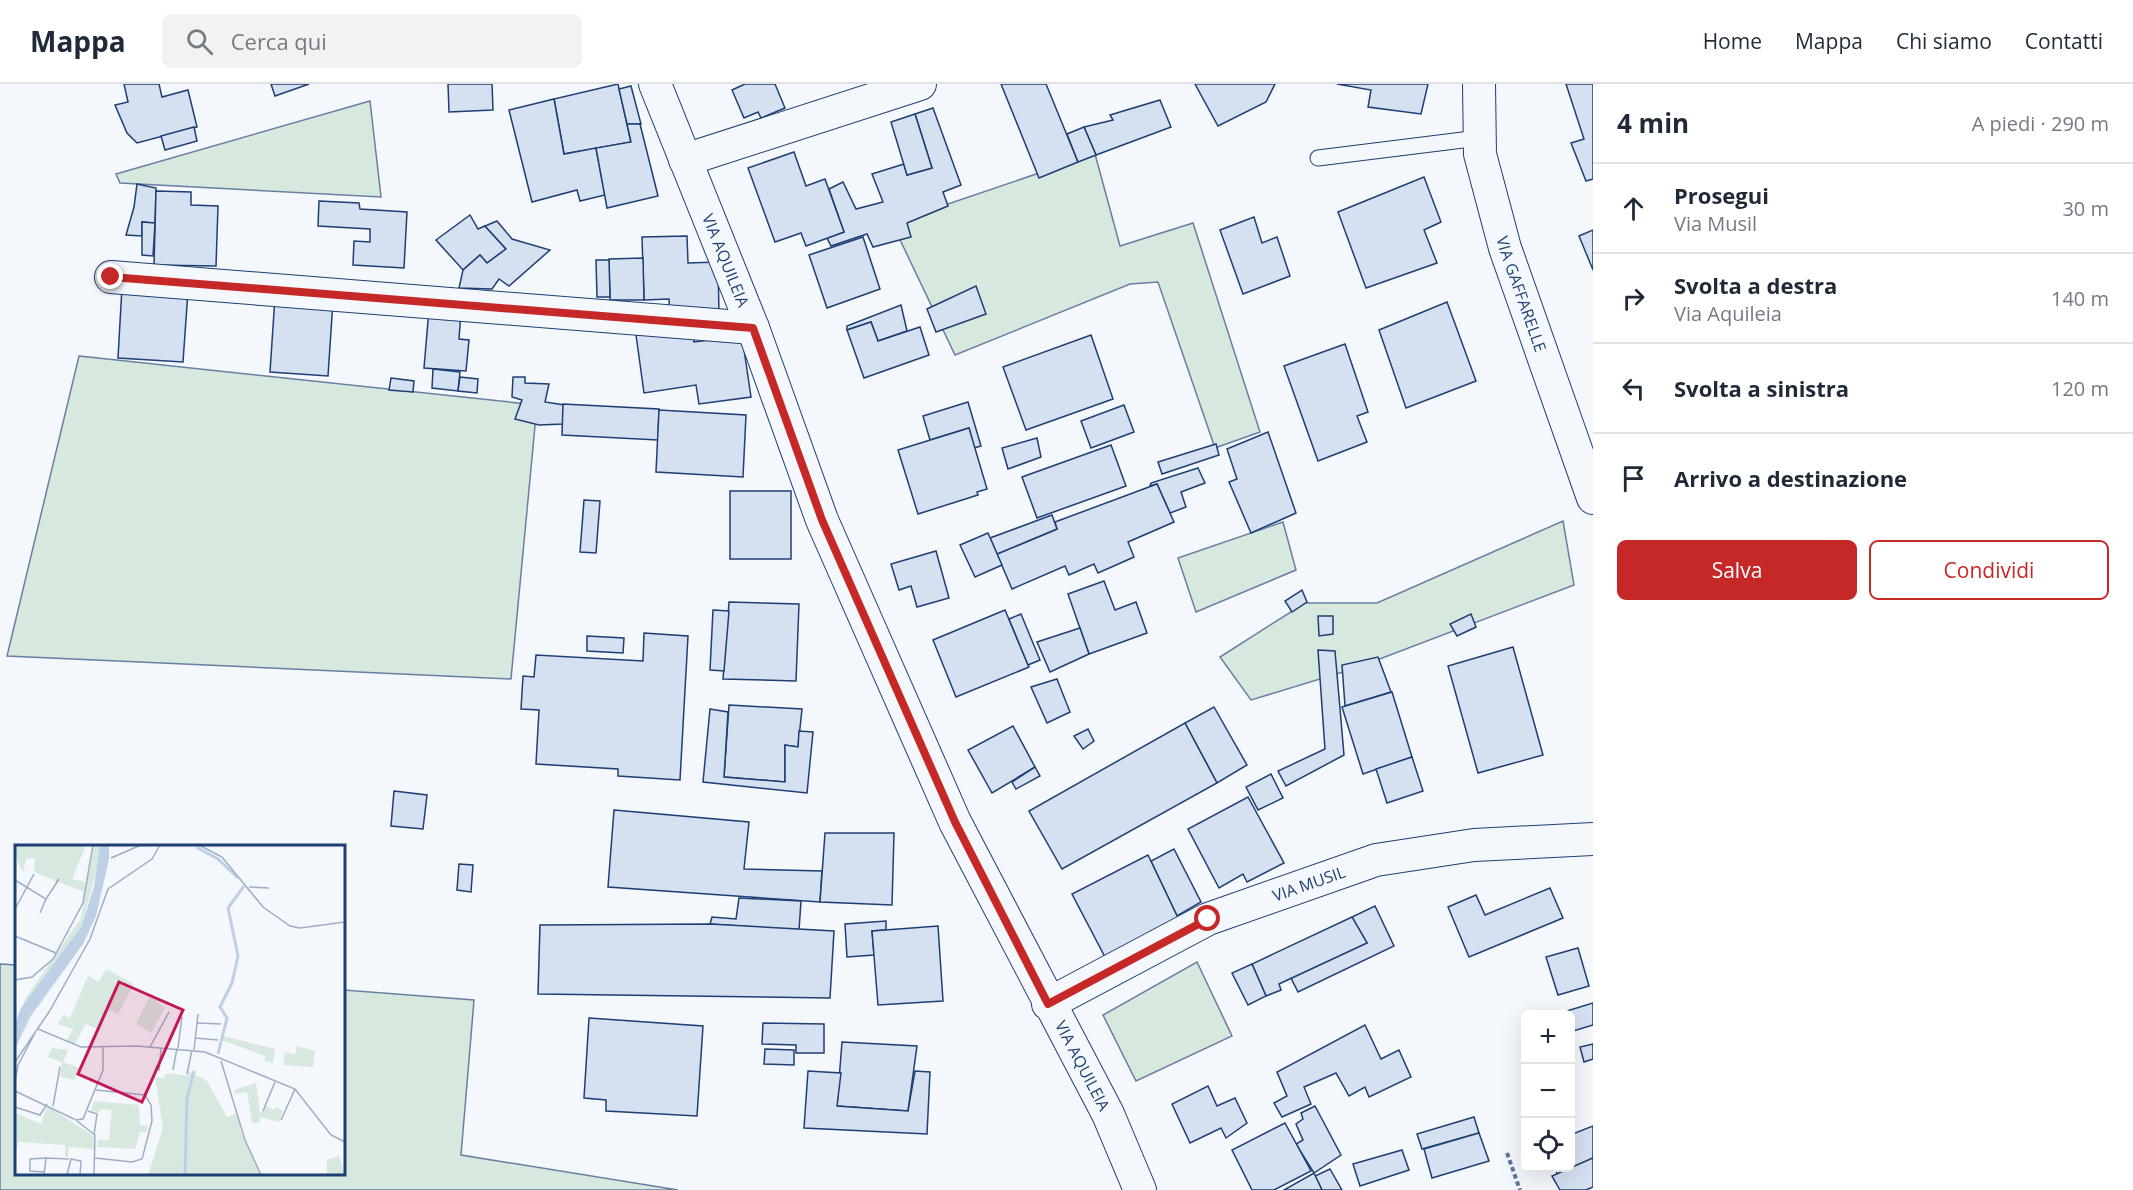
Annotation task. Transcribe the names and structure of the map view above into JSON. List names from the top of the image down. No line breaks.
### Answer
{"streets":{"street":["VIA AQUILEIA","VIA GAFFARELLE","VIA MUSIL"]},"crossings":[["VIA AQUILEIA","VIA MUSIL"]],"page":{"header":"Mappa","search":"Cerca qui","nav":["Home","Mappa","Chi siamo","Contatti"],"heading":["4 min","A piedi · 290 m"],"list":[["Prosegui","Via Musil","30 m"],["Svolta a destra","Via Aquileia","140 m"],["Svolta a sinistra","120 m"],"Arrivo a destinazione"],"buttons":["Salva","Condividi"],"map_buttons":["+","−"]}}
